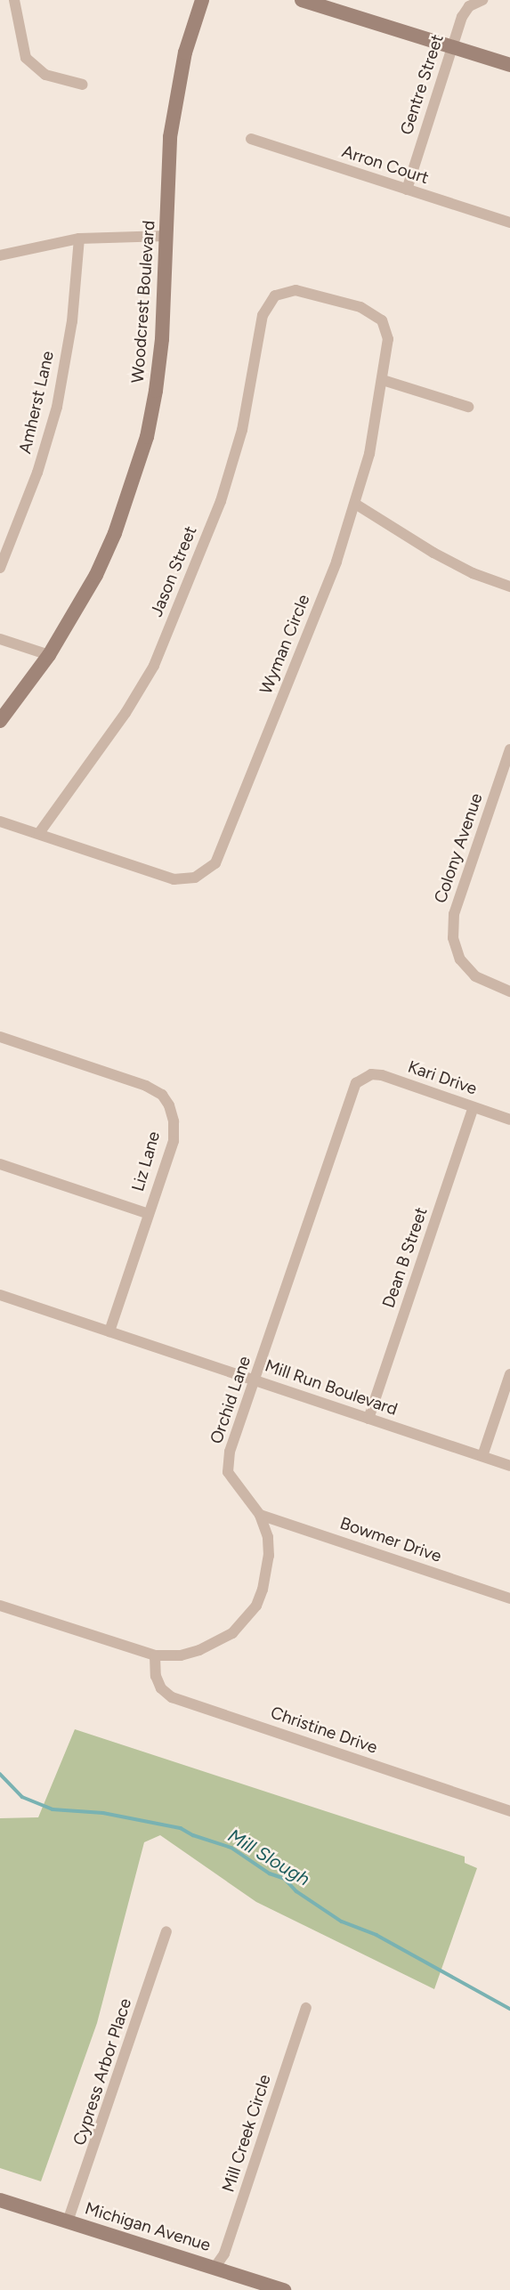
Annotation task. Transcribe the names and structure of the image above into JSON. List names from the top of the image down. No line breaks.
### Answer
{"streets":{"street":["Gentre Street","Arron Court","Woodcrest Boulevard","Amherst Lane","Jason Street","Wyman Circle","Colony Avenue","Kari Drive","Liz Lane","Dean B Street","Mill Run Boulevard","Orchid Lane","Bowmer Drive","Christine Drive","Cypress Arbor Place","Mill Creek Circle","Michigan Avenue"]},"crossings":[["Gentre Street","Arron Court"],["Jason Street","Wyman Circle"],["Kari Drive","Dean B Street"],["Kari Drive","Orchid Lane"],["Liz Lane","Mill Run Boulevard"],["Dean B Street","Mill Run Boulevard"],["Mill Run Boulevard","Orchid Lane"],["Orchid Lane","Bowmer Drive"],["Orchid Lane","Christine Drive"],["Cypress Arbor Place","Michigan Avenue"],["Mill Creek Circle","Michigan Avenue"]],"water":["Mill Slough"]}
